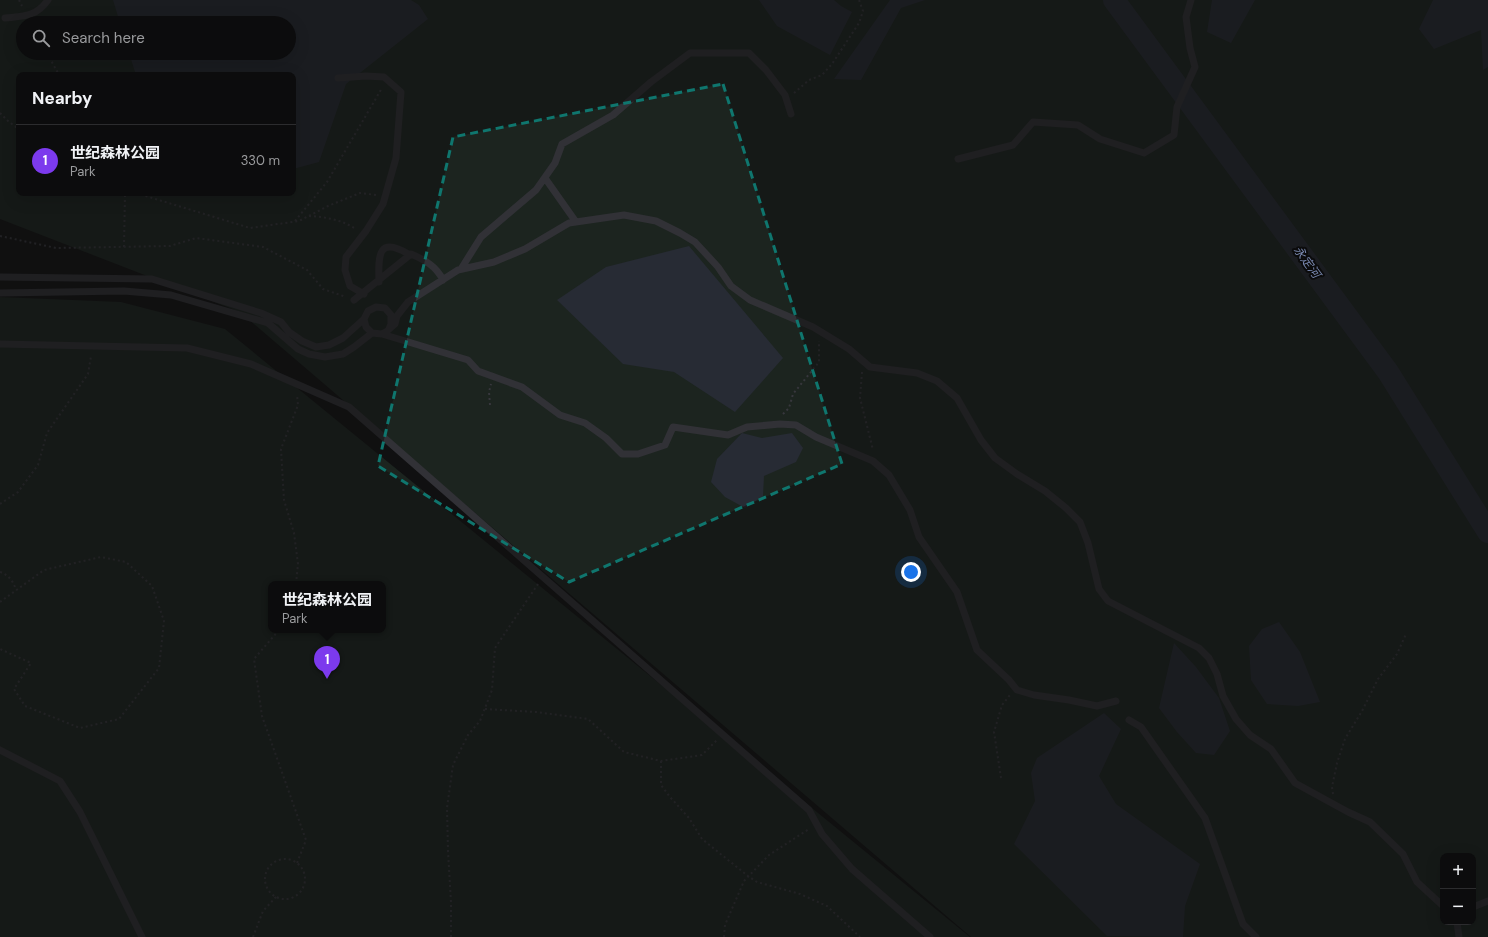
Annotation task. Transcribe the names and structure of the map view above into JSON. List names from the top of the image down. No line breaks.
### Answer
{"water":["永定河"],"page":{"search":"Search here","heading":"Nearby","list":[{"mark":"1","name":"世纪森林公园","note":"Park","value":"330 m"}],"popup":["世纪森林公园","Park"],"pins":"1","map_buttons":["+","−"]}}
